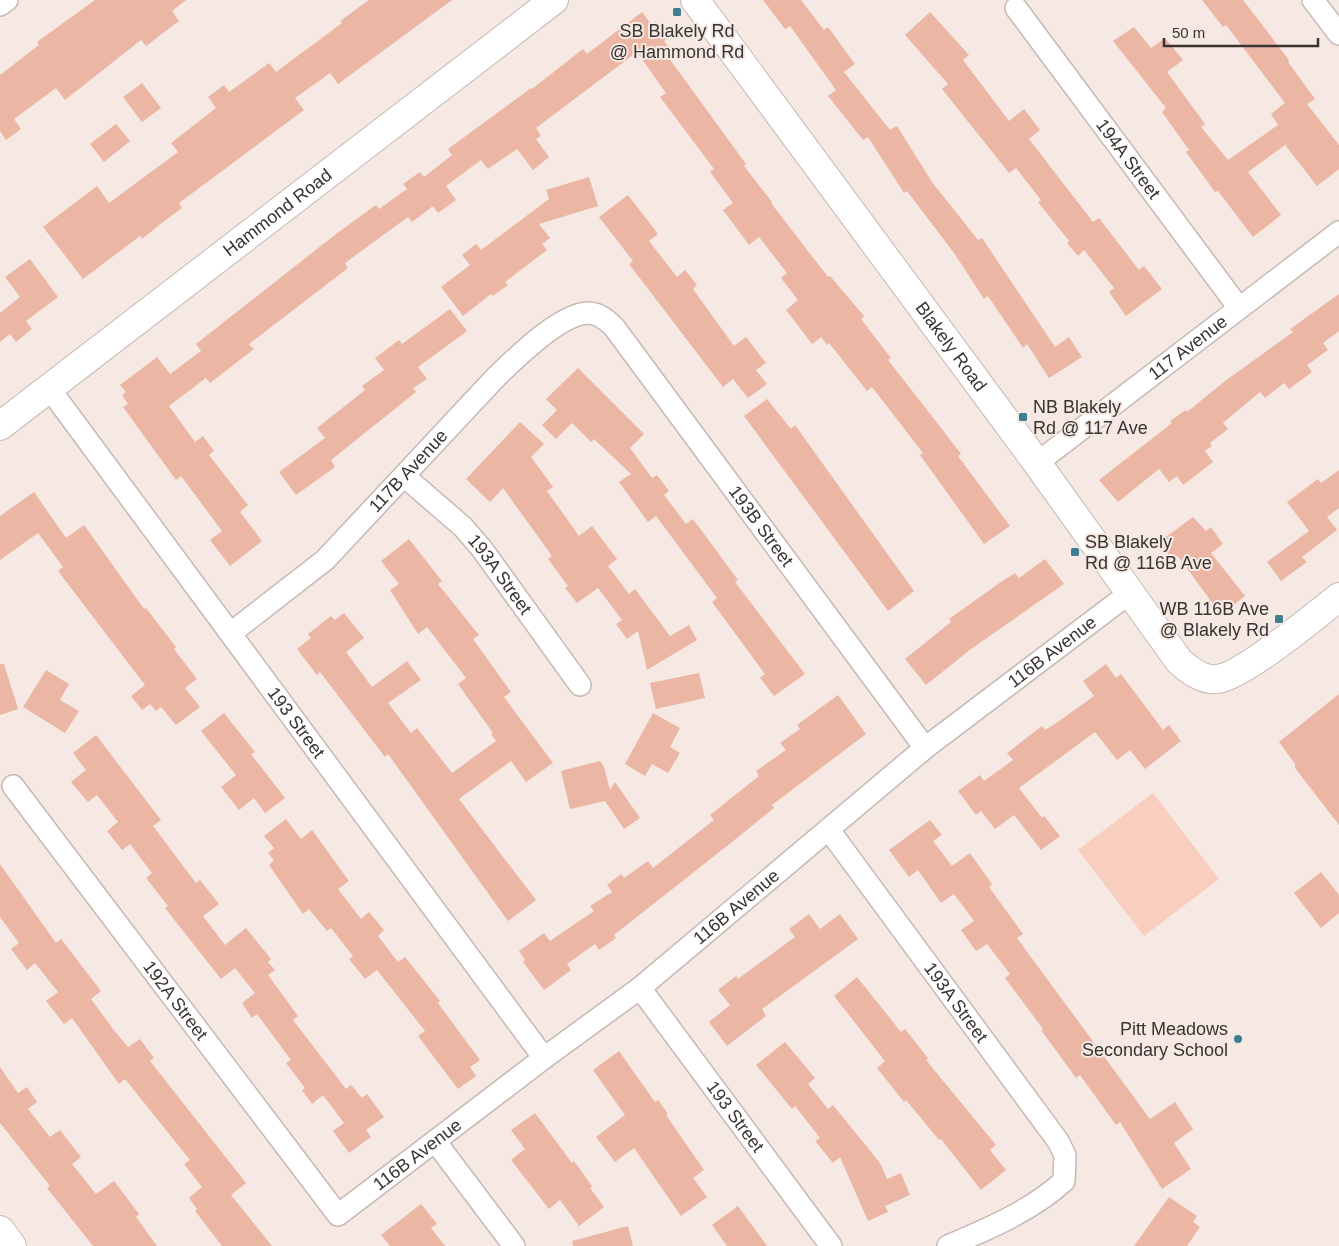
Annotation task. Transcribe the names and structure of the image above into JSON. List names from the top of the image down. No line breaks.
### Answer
{"streets":{"street":["194A Street","Hammond Road","Blakely Road","117 Avenue","117B Avenue","193B Street","193A Street","116B Avenue","193 Street","192A Street"]},"crossings":[["194A Street","117 Avenue"],["Hammond Road","193 Street"],["Blakely Road","117 Avenue"],["Blakely Road","116B Avenue"],["117B Avenue","193B Street"],["117B Avenue","193A Street"],["117B Avenue","193 Street"],["193B Street","116B Avenue"],["193A Street","116B Avenue"],["116B Avenue","193 Street"],["116B Avenue","192A Street"]],"places":{"transit":["SB Blakely Rd @ Hammond Rd","NB Blakely Rd @ 117 Ave","SB Blakely Rd @ 116B Ave","WB 116B Ave @ Blakely Rd"],"other":["Pitt Meadows Secondary School"]},"scale_bar":"50 m"}
